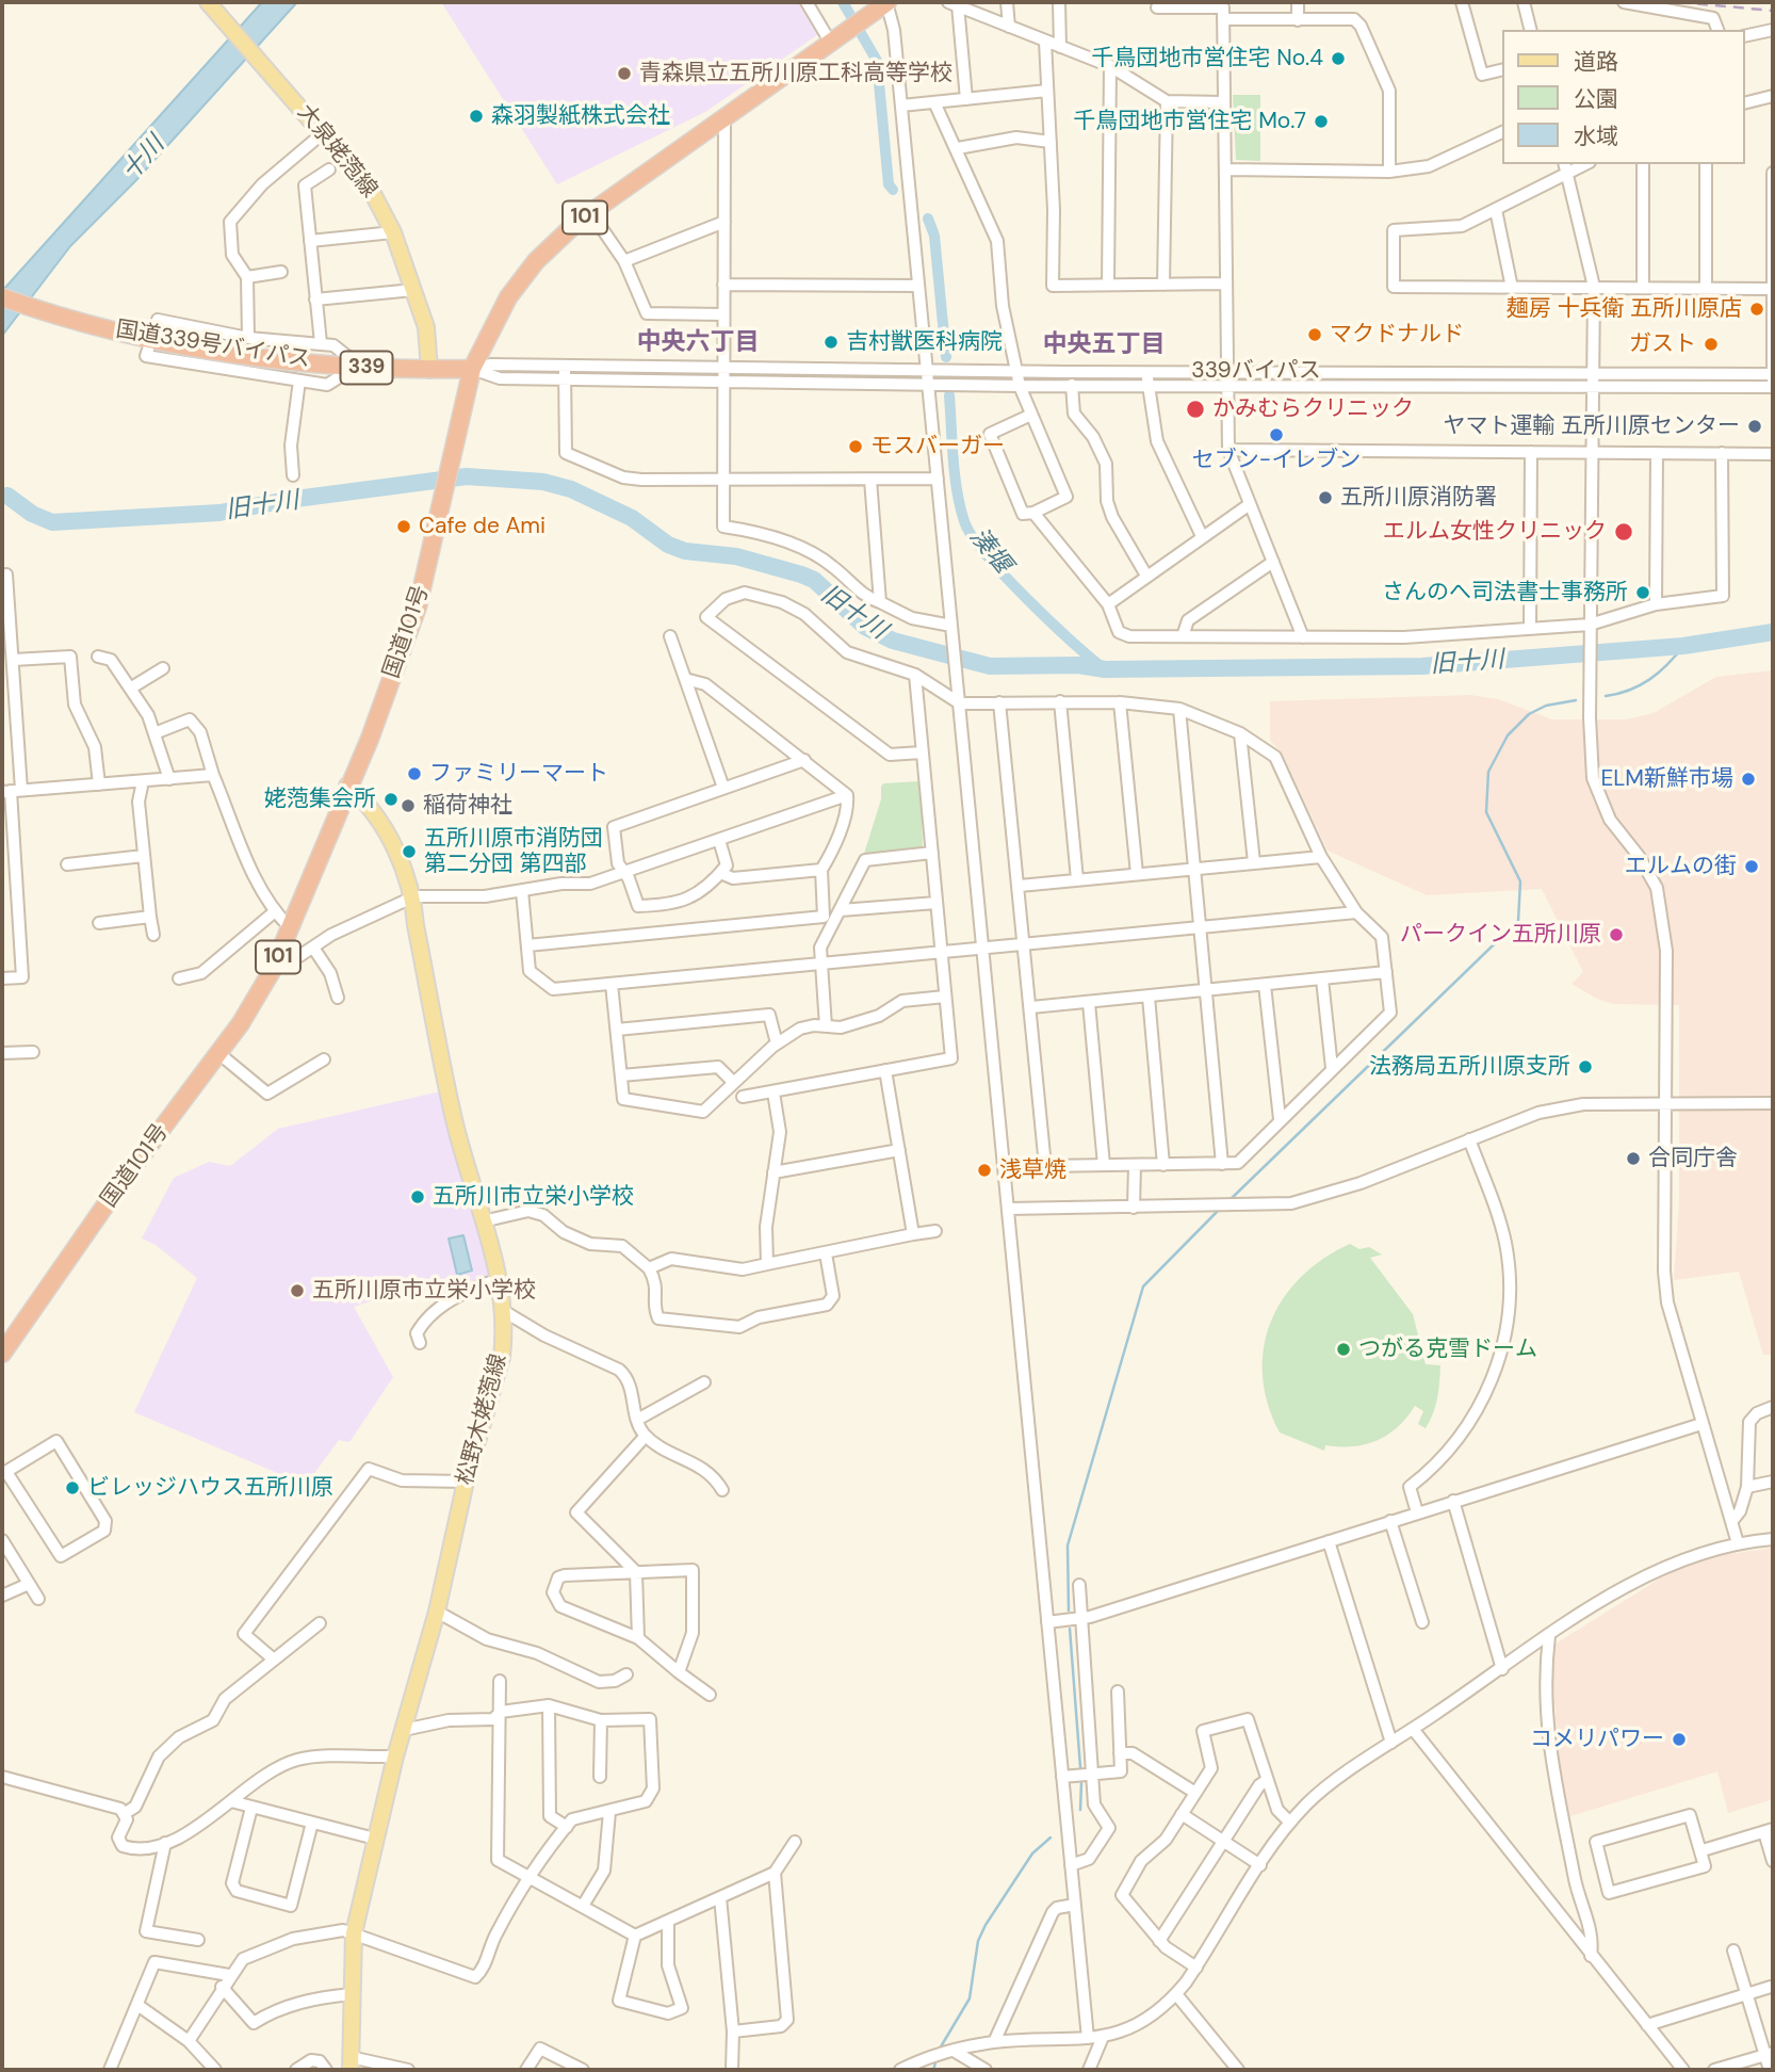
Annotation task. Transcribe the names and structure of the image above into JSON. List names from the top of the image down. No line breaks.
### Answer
{"streets":{"highway":["101","国道339号バイパス","339","国道101号"],"main road":["大泉姥萢線","松野木姥萢線"],"street":["339バイパス"]},"crossings":[["大泉姥萢線","国道339号バイパス"],["国道339号バイパス","339バイパス"],["国道339号バイパス","国道101号"],["339バイパス","国道101号"],["国道101号","松野木姥萢線"]],"districts":["中央六丁目","中央五丁目"],"water":["十川","旧十川","湊堰"],"places":["千鳥団地市営住宅 No.4","青森県立五所川原工科高等学校","森羽製紙株式会社","千鳥団地市営住宅 Mo.7","麺房 十兵衛 五所川原店","マクドナルド","吉村獣医科病院","ガスト","かみむらクリニック","ヤマト運輸 五所川原センター","セブン-イレブン","モスバーガー","五所川原消防署","Cafe de Ami","エルム女性クリニック","さんのへ司法書士事務所","ファミリーマート","ELM新鮮市場","姥萢集会所","稲荷神社","五所川原市消防団 第二分団 第四部","エルムの街","パークイン五所川原","法務局五所川原支所","合同庁舎","浅草焼","五所川市立栄小学校","五所川原市立栄小学校","つがる克雪ドーム","ビレッジハウス五所川原","コメリパワー"],"legend":["道路","公園","水域"]}
